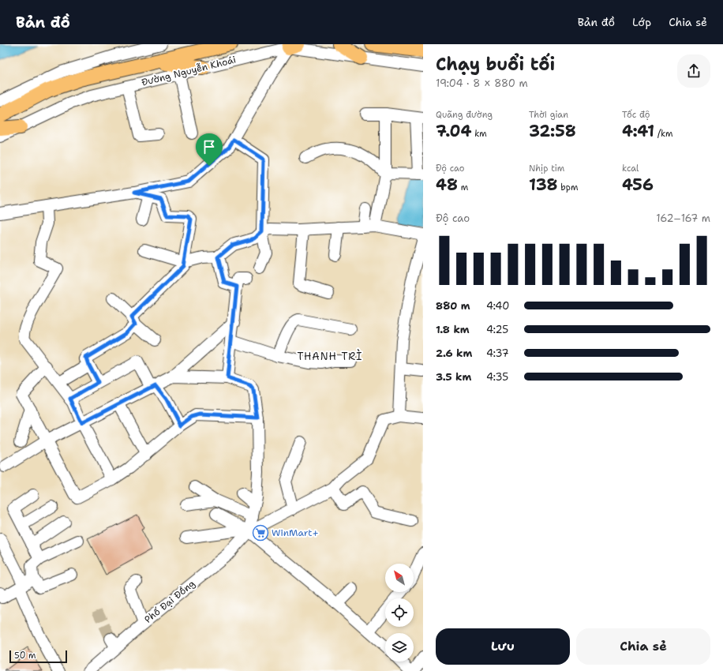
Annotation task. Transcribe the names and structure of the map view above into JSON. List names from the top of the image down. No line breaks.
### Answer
{"streets":{"main road":["Đường Nguyễn Khoái"],"street":["Phố Đại Đồng"]},"districts":["THANH TRÌ"],"places":{"supermarket":["WinMart+"]},"scale_bar":"50 m","north":"top left","page":{"header":"Bản đồ","nav":["Bản đồ","Lớp","Chia sẻ"],"heading":["Chạy buổi tối","19:04 · 8 × 880 m"],"stats":[["Quãng đường","7.04 km"],["Thời gian","32:58"],["Tốc độ","4:41 /km"],["Độ cao","48 m"],["Nhịp tim","138 bpm"],["kcal","456"]],"chart":["Độ cao","162–167 m"],"list":[{"name":"880 m","note":"4:40"},{"name":"1.8 km","note":"4:25"},{"name":"2.6 km","note":"4:37"},{"name":"3.5 km","note":"4:35"}],"buttons":["Lưu","Chia sẻ"],"scale":"50 m"}}
